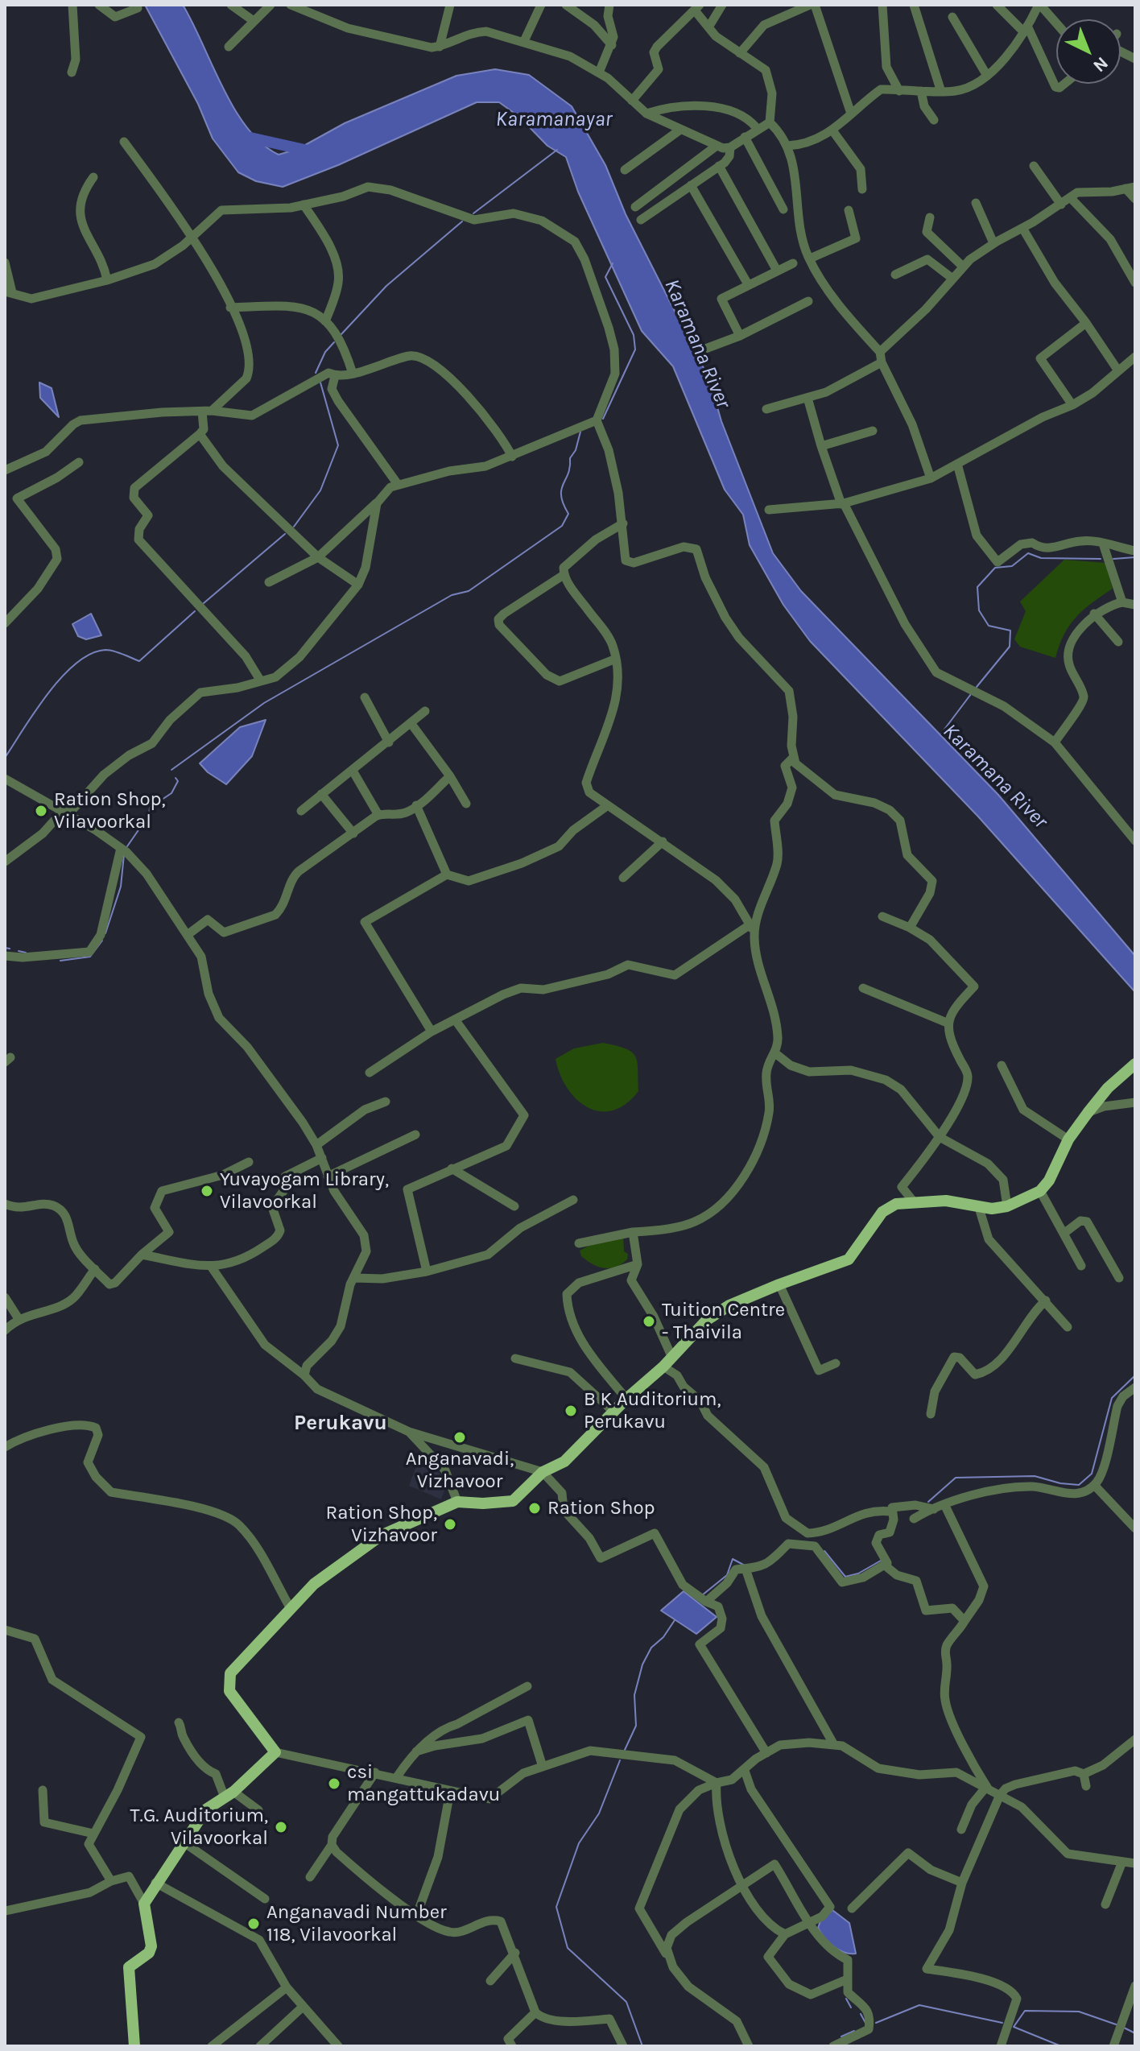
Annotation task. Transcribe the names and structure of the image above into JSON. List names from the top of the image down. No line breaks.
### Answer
{"districts":["Perukavu"],"water":["Karamanayar","Karamana River"],"places":["Ration Shop, Vilavoorkal","Yuvayogam Library, Vilavoorkal","Tuition Centre - Thaivila","B K Auditorium, Perukavu","Anganavadi, Vizhavoor","Ration Shop","Ration Shop, Vizhavoor","csi mangattukadavu","T.G. Auditorium, Vilavoorkal","Anganavadi Number 118, Vilavoorkal"],"north":"bottom right"}
